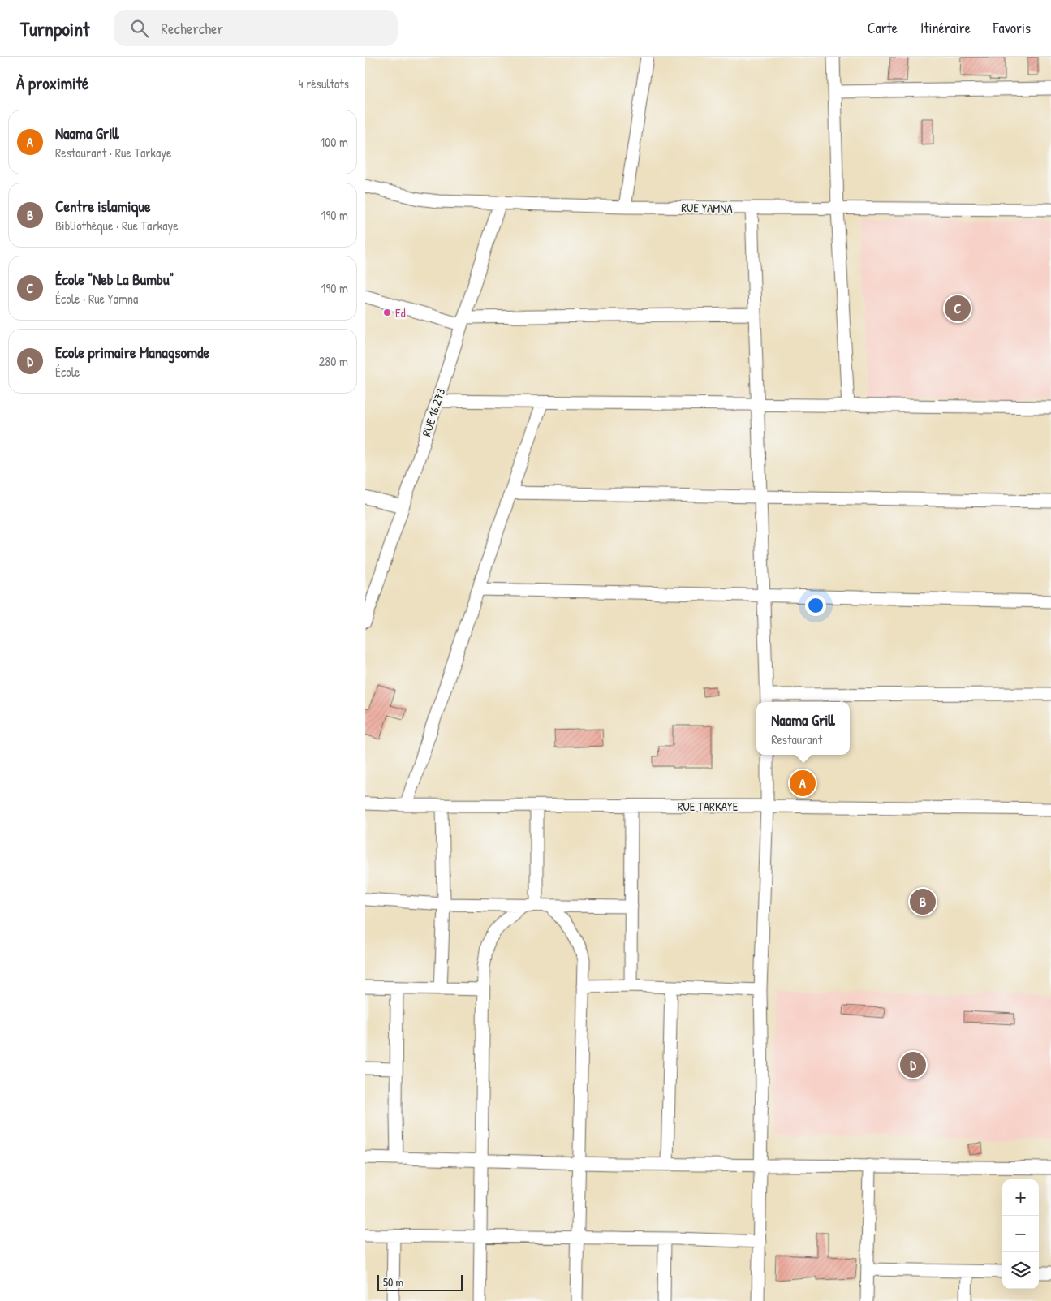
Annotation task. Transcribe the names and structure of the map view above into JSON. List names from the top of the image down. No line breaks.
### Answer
{"streets":{"street":["RUE YAMNA","RUE 16.273","RUE TARKAYE"]},"crossings":[["RUE YAMNA","RUE 16.273"]],"places":["Ed"],"scale_bar":"50 m","page":{"header":"Turnpoint","search":"Rechercher","nav":["Carte","Itinéraire","Favoris"],"heading":["À proximité","4 résultats"],"list":[{"mark":"A","name":"Naama Grill","note":"Restaurant · Rue Tarkaye","value":"100 m"},{"mark":"B","name":"Centre islamique","note":"Bibliothèque · Rue Tarkaye","value":"190 m"},{"mark":"C","name":"École \"Neb La Bumbu\"","note":"École · Rue Yamna","value":"190 m"},{"mark":"D","name":"Ecole primaire Managsomde","note":"École","value":"280 m"}],"pins":["C","A","B","D"],"popup":["Naama Grill","Restaurant"],"map_buttons":["+","−"],"scale":"50 m"}}
